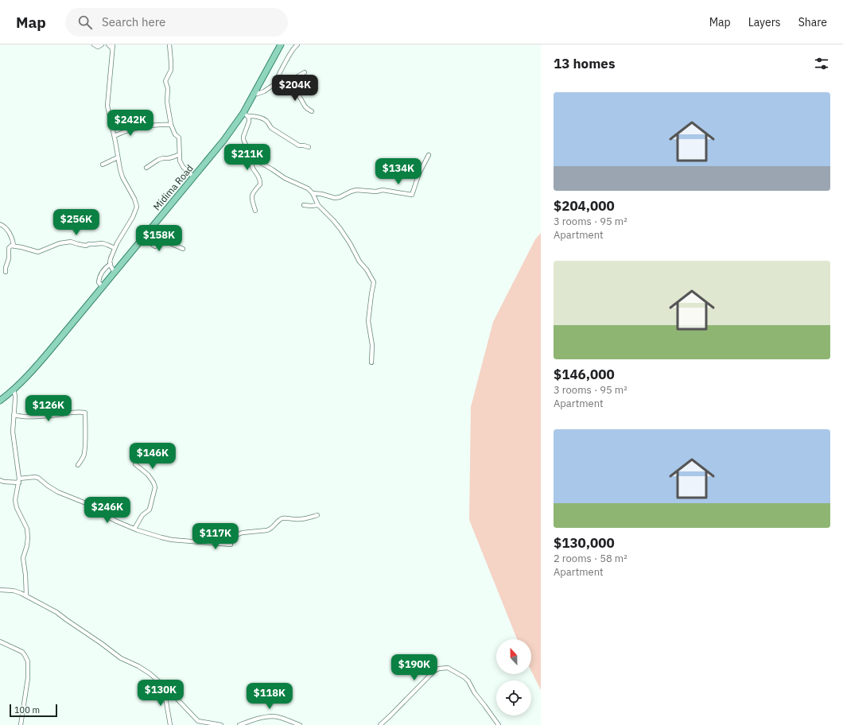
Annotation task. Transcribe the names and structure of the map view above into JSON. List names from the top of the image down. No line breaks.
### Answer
{"streets":{"main road":["Midima Road"]},"scale_bar":"100 m","north":"top","page":{"header":"Map","search":"Search here","nav":["Map","Layers","Share"],"heading":"13 homes","price":["$204K","$242K","$211K","$134K","$256K","$158K","$126K","$146K","$246K","$117K","$190K","$130K","$118K"],"list":[{"name":"$204,000","note":"3 rooms · 95 m² · Apartment"},{"name":"$146,000","note":"3 rooms · 95 m² · Apartment"},{"name":"$130,000","note":"2 rooms · 58 m² · Apartment"}],"scale":"100 m"}}
